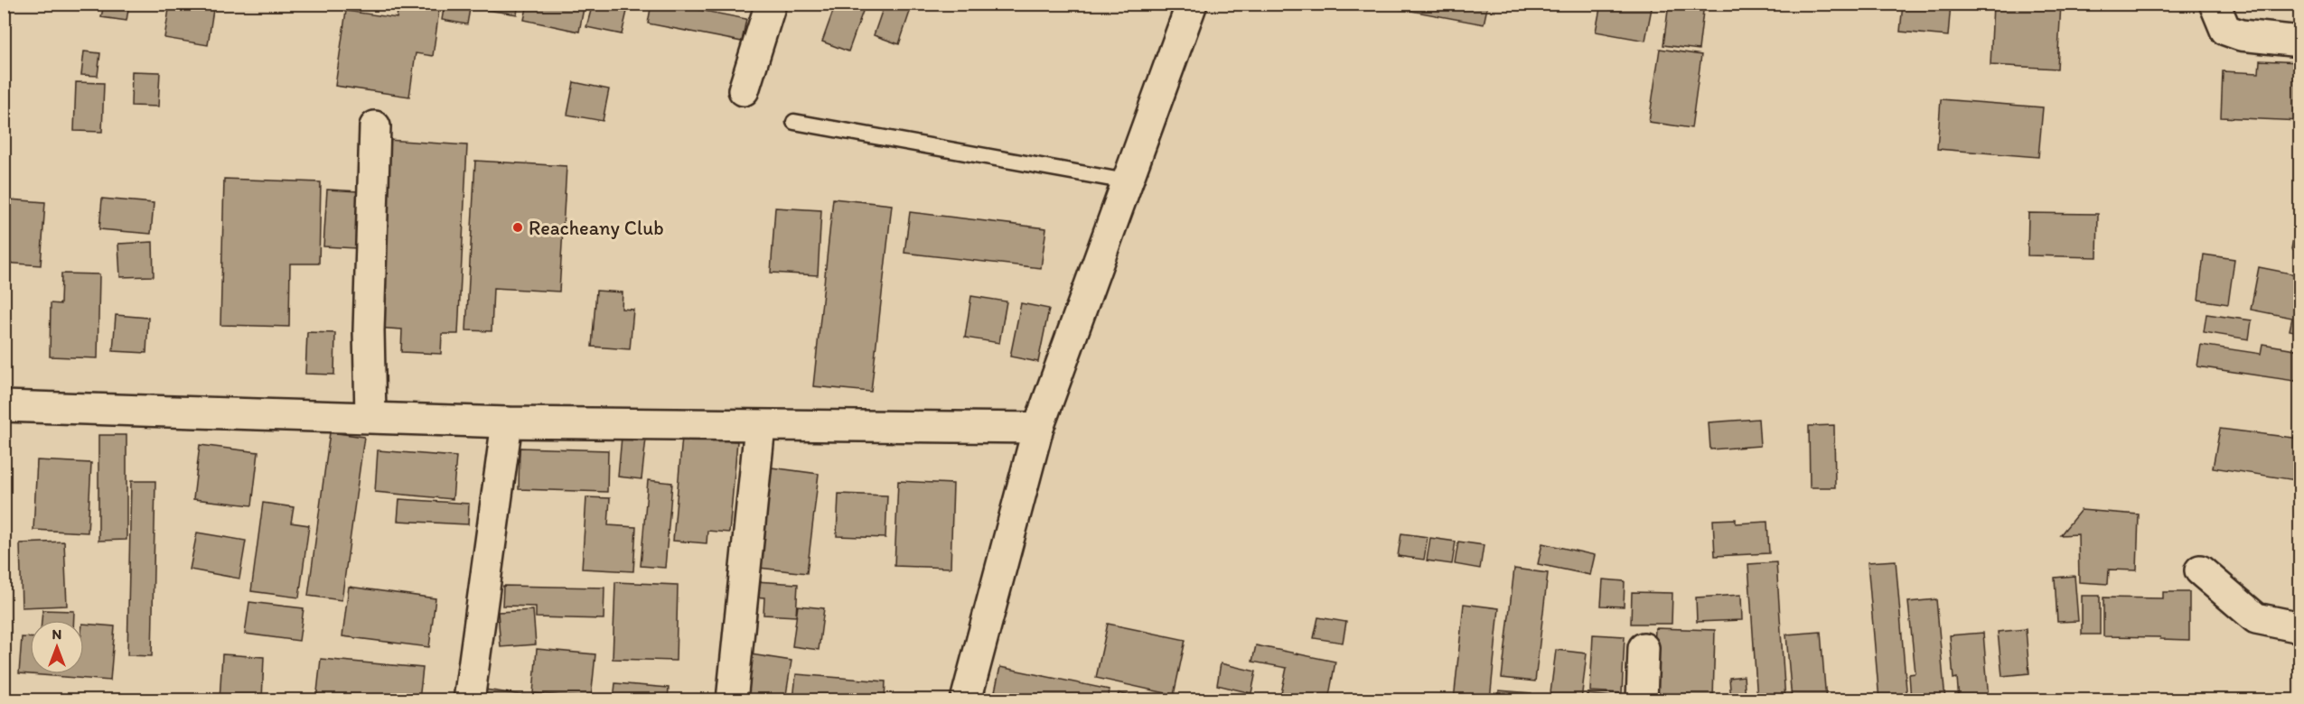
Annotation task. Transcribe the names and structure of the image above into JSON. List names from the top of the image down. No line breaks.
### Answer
{"places":["Reacheany Club"],"north":"top"}
